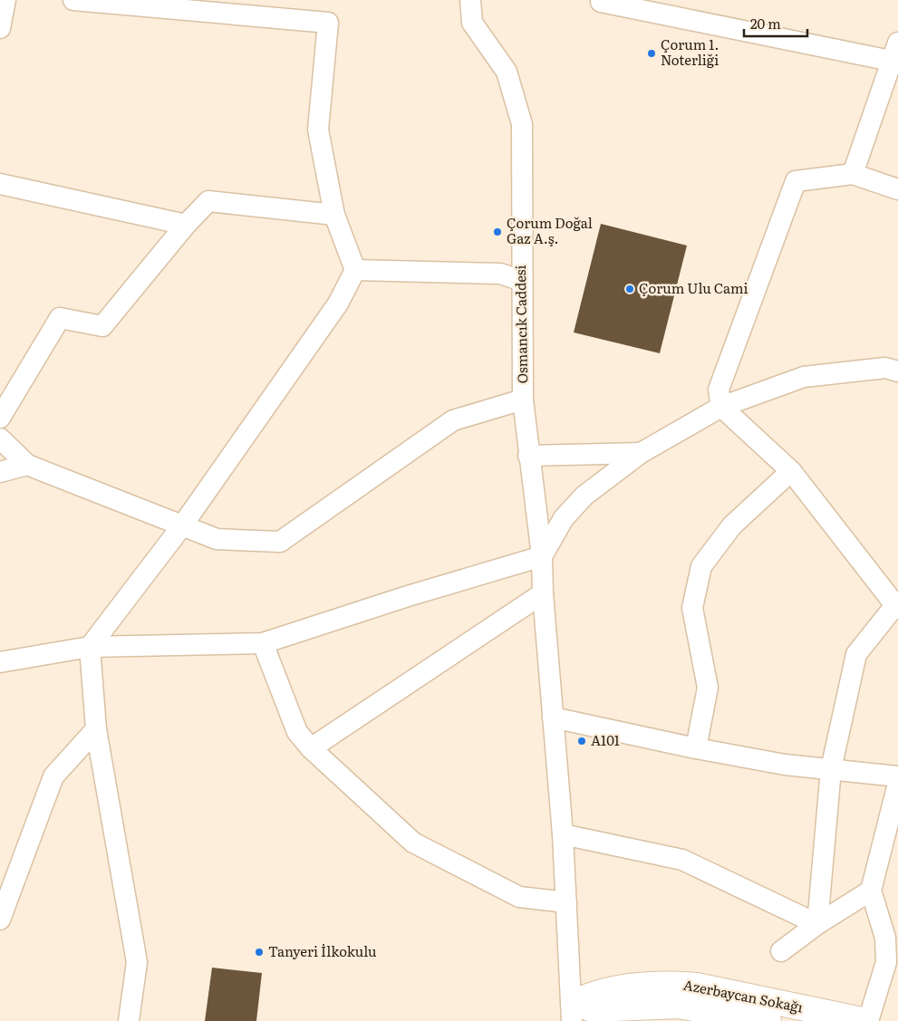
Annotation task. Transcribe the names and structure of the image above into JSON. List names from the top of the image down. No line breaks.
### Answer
{"streets":{"street":["Osmancık Caddesi","Azerbaycan Sokağı"]},"places":["Çorum 1. Noterliği","Çorum Doğal Gaz A.ş.","Çorum Ulu Cami","A101","Tanyeri İlkokulu"],"scale_bar":"20 m"}
